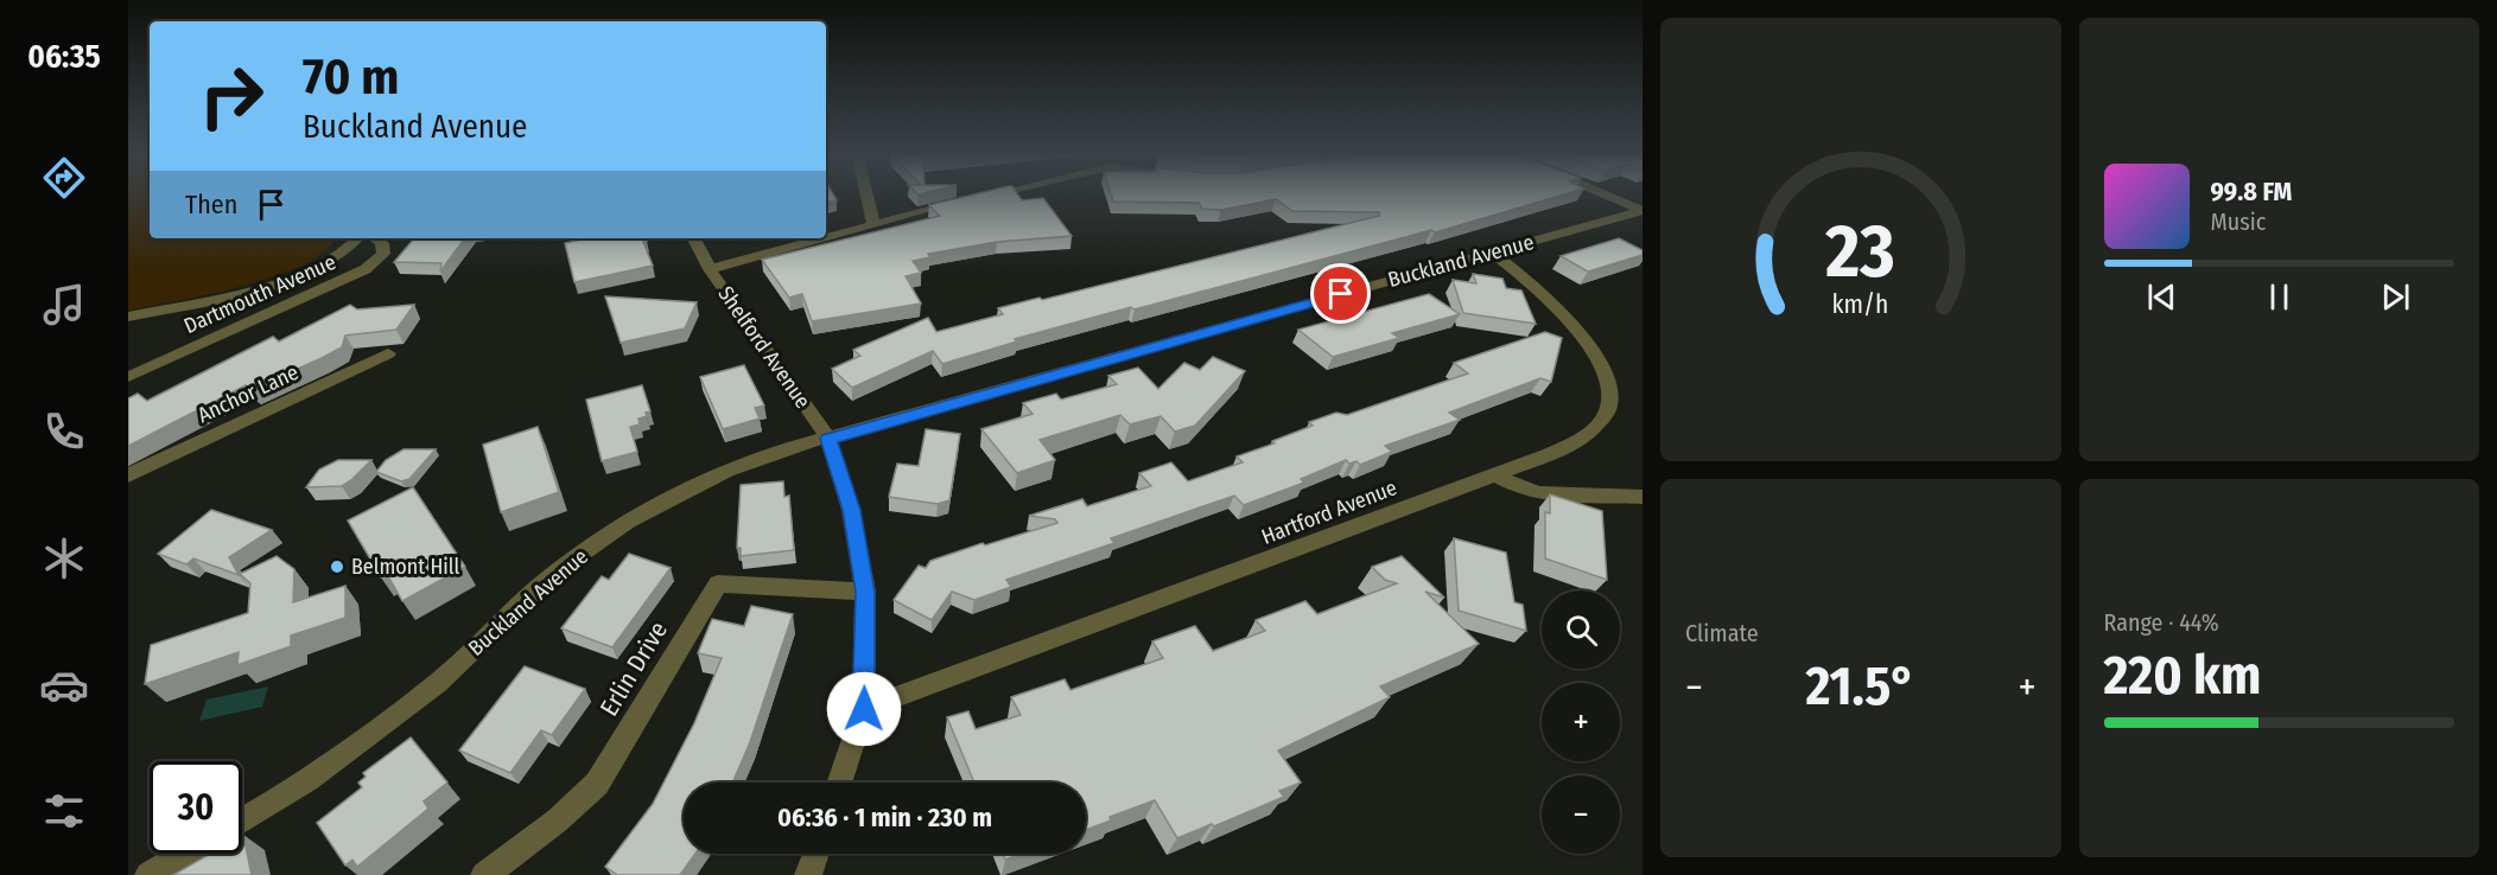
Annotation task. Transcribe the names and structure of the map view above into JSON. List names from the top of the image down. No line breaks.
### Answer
{"streets":{"street":["Buckland Avenue","Dartmouth Avenue","Shelford Avenue","Anchor Lane","Hartford Avenue","Erlin Drive"]},"crossings":[["Buckland Avenue","Shelford Avenue"],["Buckland Avenue","Hartford Avenue"],["Shelford Avenue","Hartford Avenue"],["Shelford Avenue","Erlin Drive"]],"places":["Belmont Hill"],"page":{"tabs":"06:35","turn":["70 m","Buckland Avenue"],"song":["99.8 FM","Music"],"then":"Then","tile":["Climate",["Range · 44%","220 km"]],"map_buttons":["+","−"],"heat":["−","21.5°","+"],"limit":"30","trip":"06:36 · 1 min · 230 m","gauge":["23","km/h"]}}
